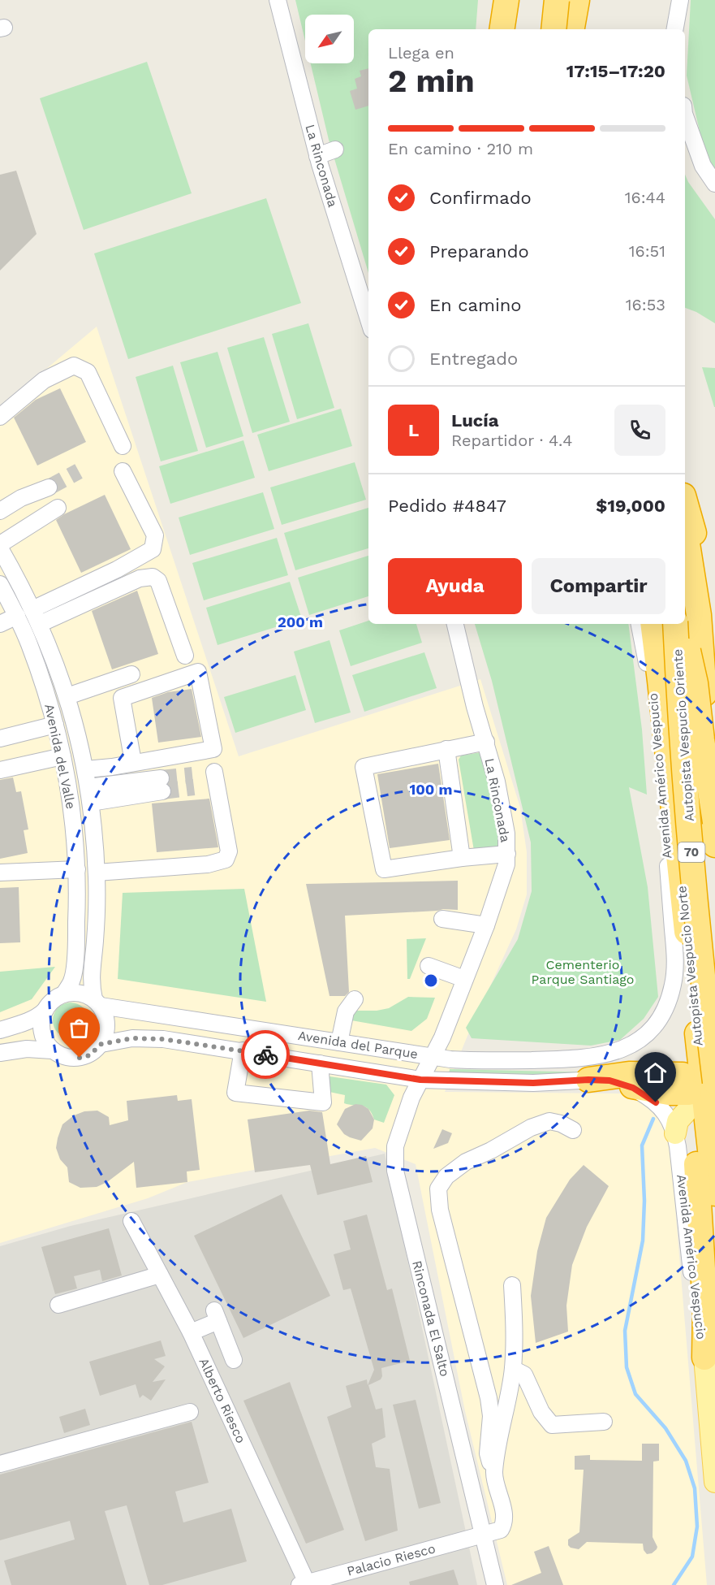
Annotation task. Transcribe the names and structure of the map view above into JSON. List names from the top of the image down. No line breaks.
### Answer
{"streets":{"highway":["Autopista Vespucio Oriente","70","Autopista Vespucio Norte"],"main road":["Avenida Américo Vespucio"],"street":["La Rinconada","Avenida del Valle","Avenida del Parque","Rinconada El Salto","Alberto Riesco","Palacio Riesco"]},"crossings":[["La Rinconada","Avenida del Parque"],["La Rinconada","Rinconada El Salto"],["Avenida del Valle","Avenida del Parque"],["Avenida Américo Vespucio","Avenida del Parque"],["Avenida del Parque","Rinconada El Salto"],["Rinconada El Salto","Palacio Riesco"],["Alberto Riesco","Palacio Riesco"]],"parks":["Cementerio Parque Santiago"],"north":"bottom left","page":{"heading":["2 min","Llega en","17:15–17:20"],"panel":["Lucía","Repartidor · 4.4","Pedido #4847","$19,000"],"bar":"En camino · 210 m","list":[["Confirmado","16:44"],["Preparando","16:51"],["En camino","16:53"],"Entregado"],"round":"L","buttons":["Ayuda","Compartir"]},"rings":["200 m","100 m"]}
